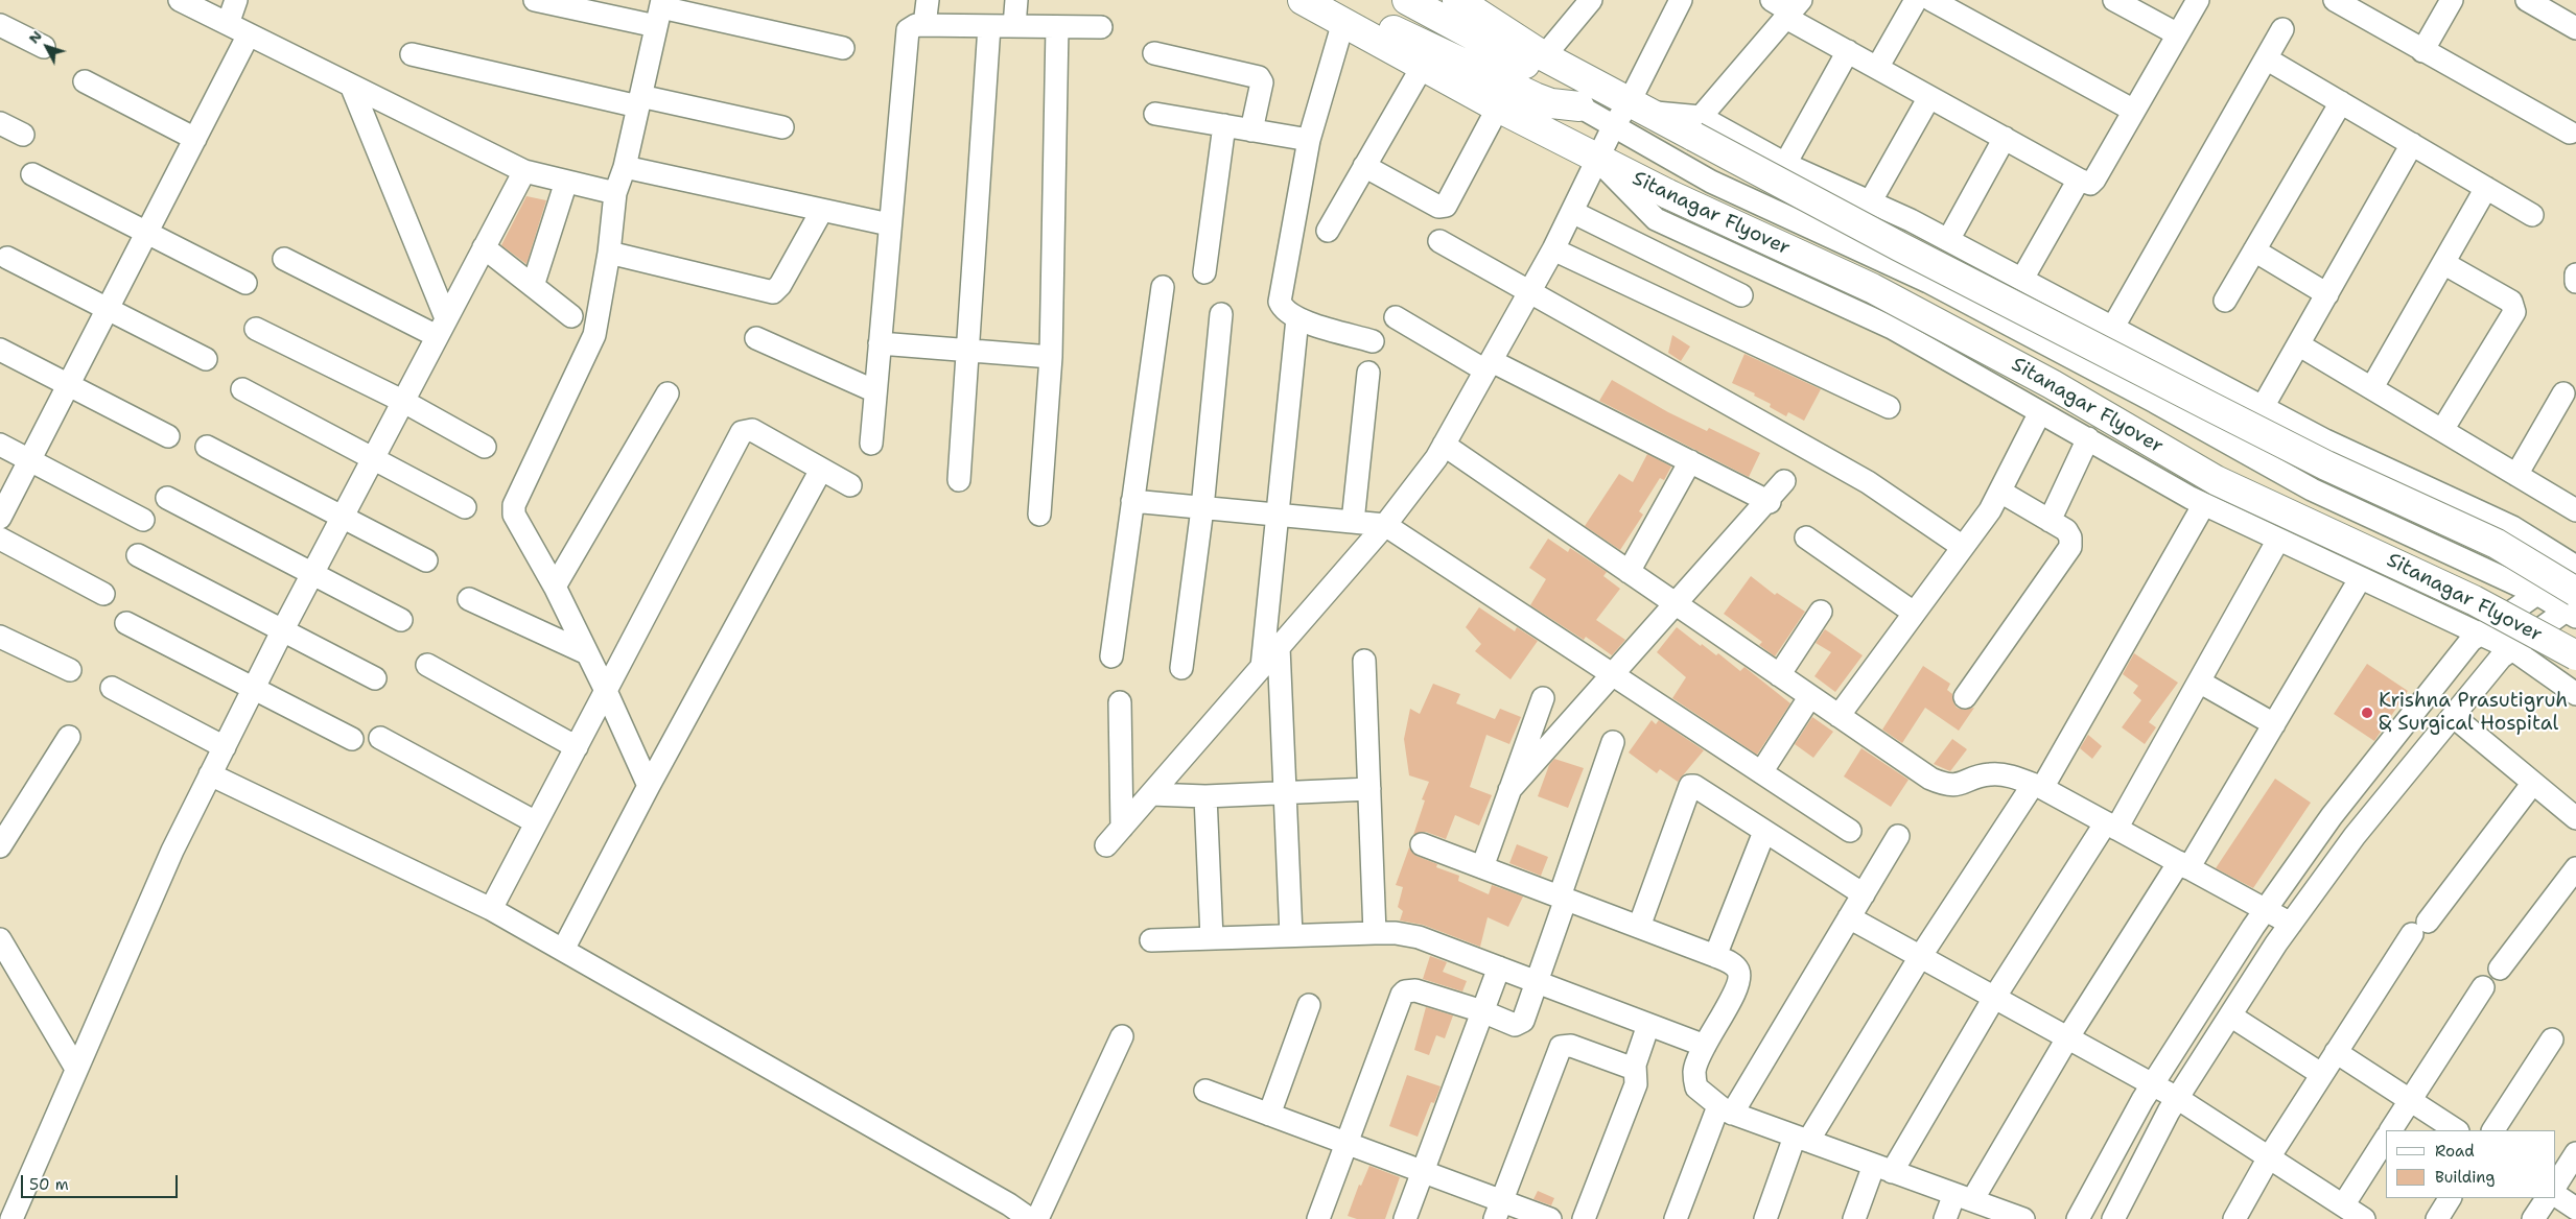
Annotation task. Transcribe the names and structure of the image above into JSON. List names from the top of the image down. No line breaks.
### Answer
{"streets":{"main road":["Sitanagar Flyover"]},"places":["Krishna Prasutigruh & Surgical Hospital"],"legend":["Road","Building"],"scale_bar":"50 m","north":"top left"}
